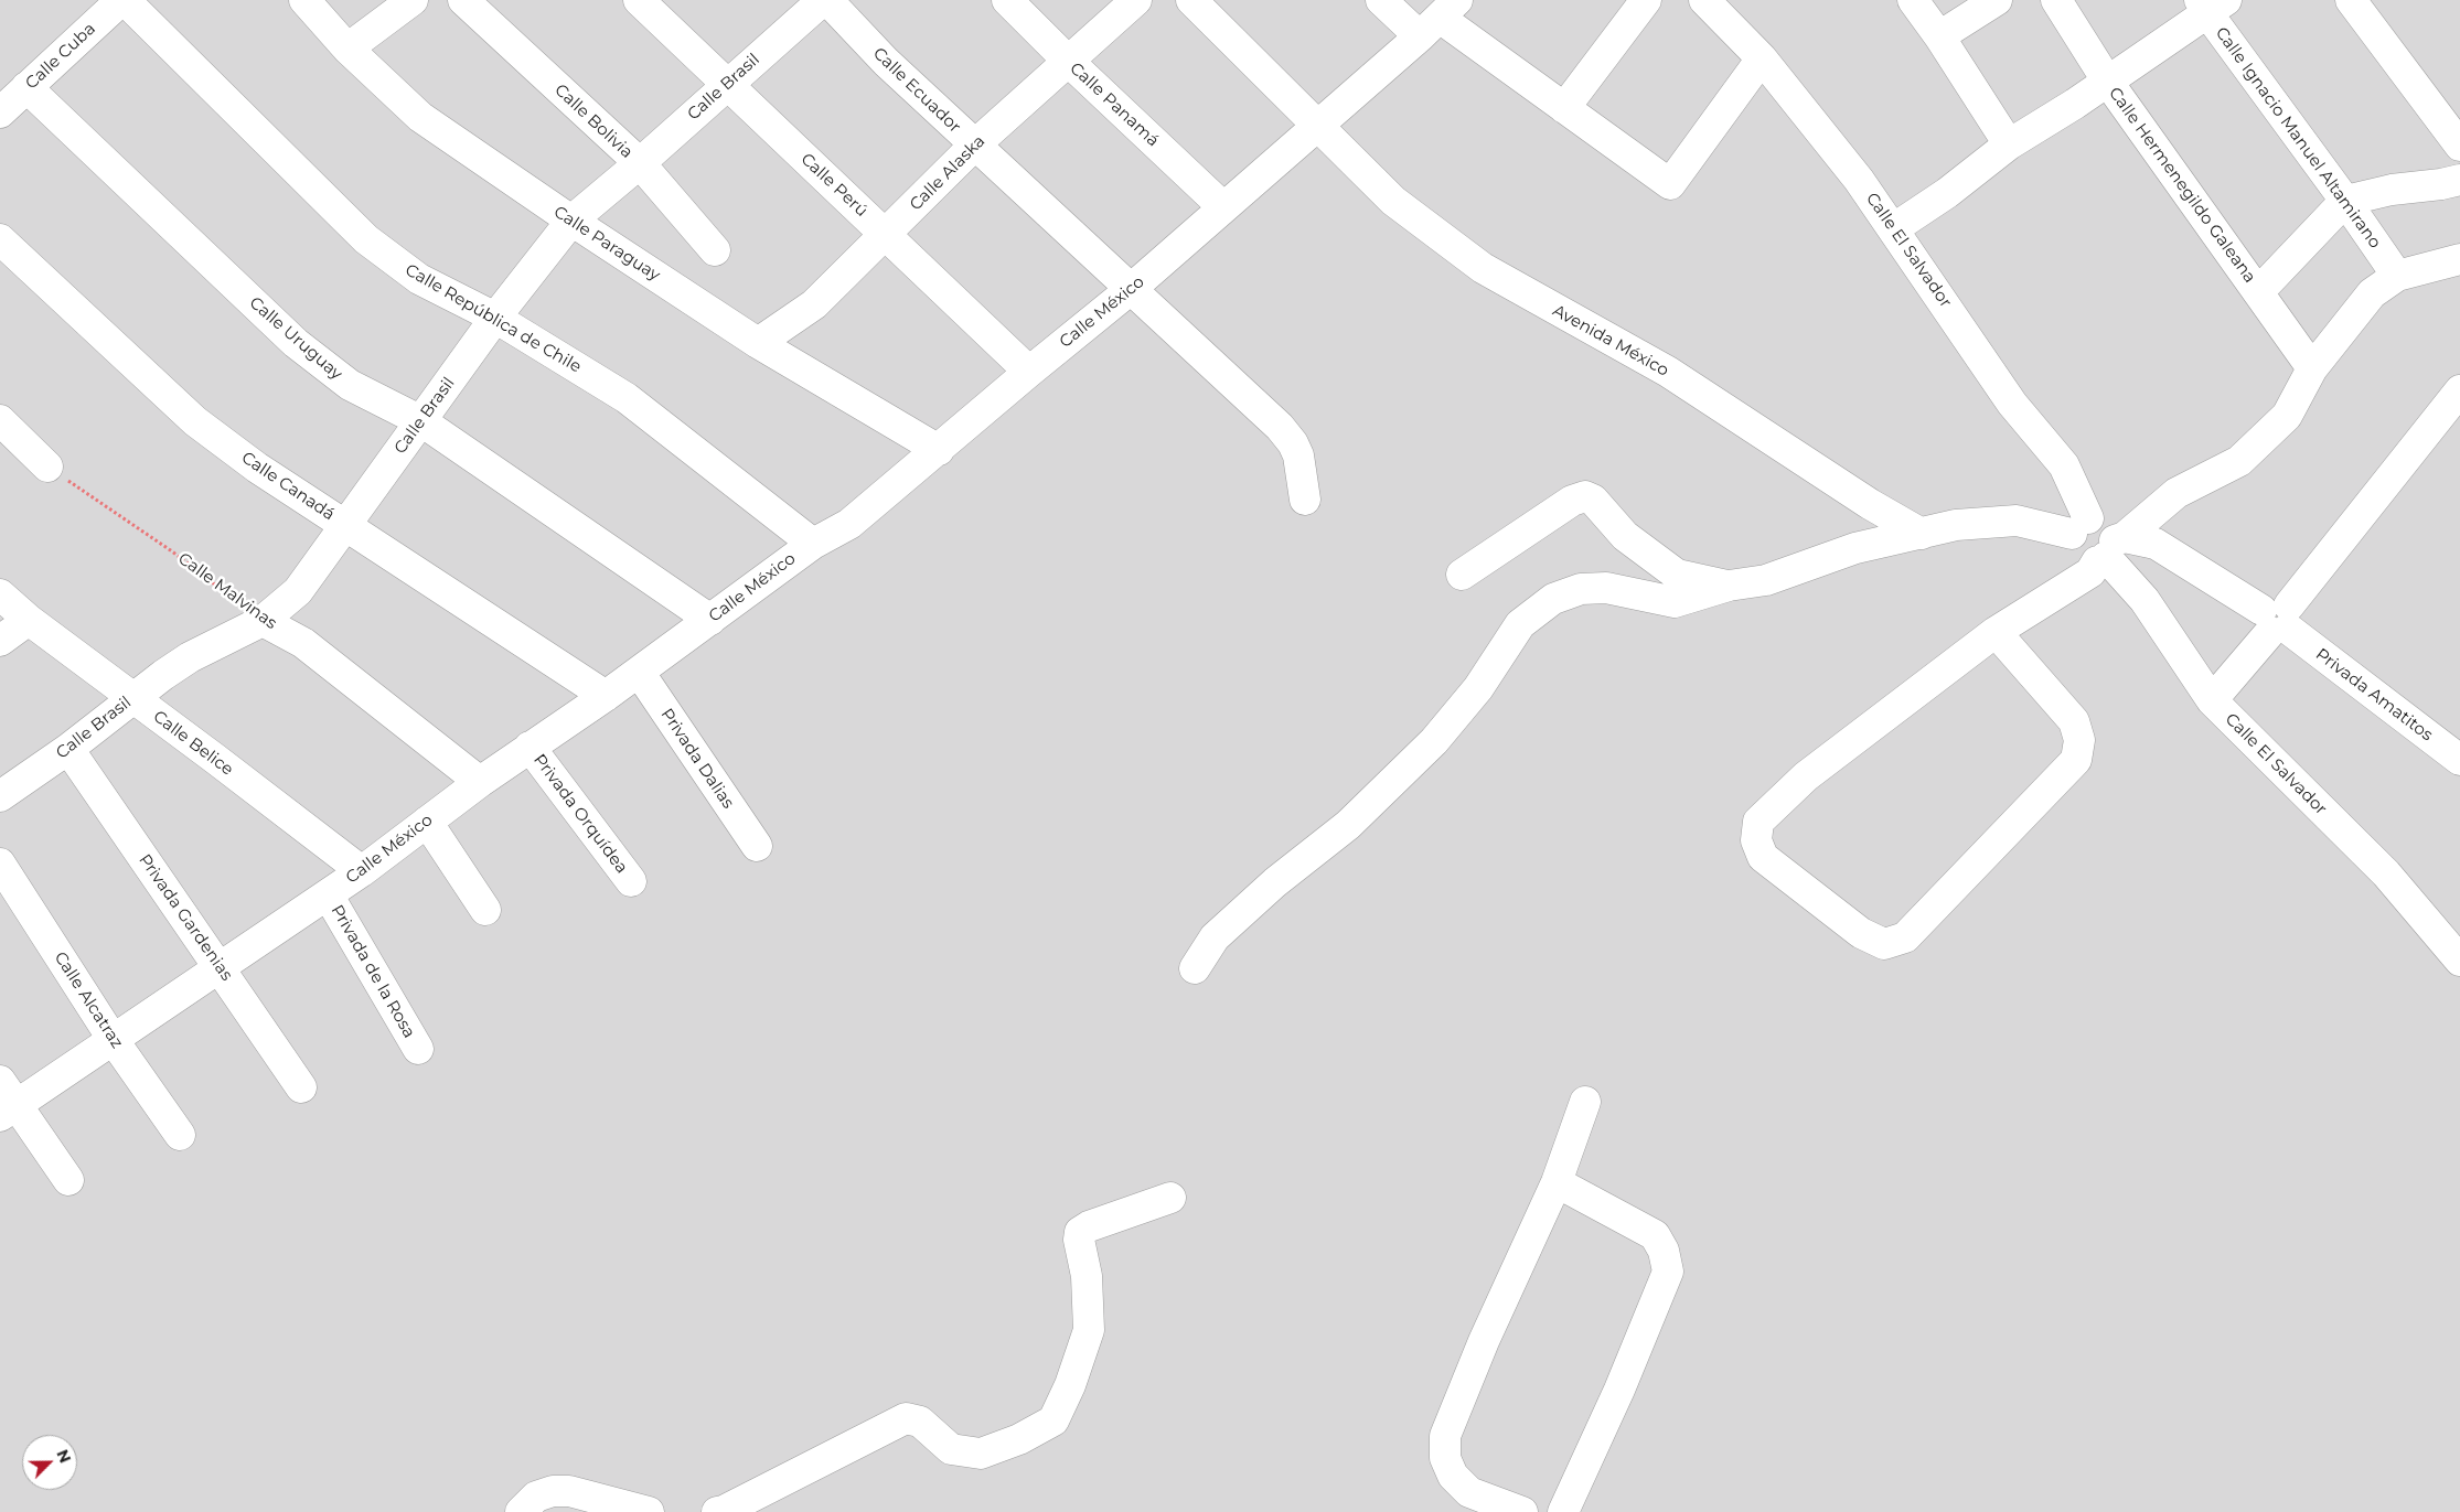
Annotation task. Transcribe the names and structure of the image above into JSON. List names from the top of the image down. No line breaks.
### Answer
{"streets":{"street":["Calle Cuba","Calle Brasil","Calle Ecuador","Calle Panamá","Calle Bolivia","Calle Ignacio Manuel Altamirano","Calle Alaska","Calle Perú","Calle Hermenegildo Galeana","Calle Paraguay","Calle El Salvador","Calle México","Calle República de Chile","Calle Uruguay","Avenida México","Calle Canadá","Calle Malvinas","Privada Amatitos","Calle Belice","Privada Dalias","Privada Orquídea","Privada Gardenias","Privada de la Rosa","Calle Alcatraz"]},"crossings":[["Calle Cuba","Calle República de Chile"],["Calle Cuba","Calle Uruguay"],["Calle Brasil","Calle Bolivia"],["Calle Brasil","Calle Perú"],["Calle Brasil","Calle Paraguay"],["Calle Brasil","Calle República de Chile"],["Calle Brasil","Calle Uruguay"],["Calle Brasil","Calle Canadá"],["Calle Brasil","Calle Malvinas"],["Calle Brasil","Calle Belice"],["Calle Brasil","Privada Gardenias"],["Calle Ecuador","Calle Alaska"],["Calle Ecuador","Calle México"],["Calle Panamá","Calle Alaska"],["Calle Panamá","Calle México"],["Calle Alaska","Calle Perú"],["Calle Alaska","Calle Paraguay"],["Calle Perú","Calle México"],["Calle Paraguay","Calle México"],["Calle El Salvador","Privada Amatitos"],["Calle México","Calle República de Chile"],["Calle México","Calle Uruguay"],["Calle México","Avenida México"],["Calle México","Calle Canadá"],["Calle México","Calle Malvinas"],["Calle México","Calle Belice"],["Calle México","Privada Dalias"],["Calle México","Privada Orquídea"],["Calle México","Privada Gardenias"],["Calle México","Privada de la Rosa"],["Calle México","Calle Alcatraz"]],"north":"top right"}
